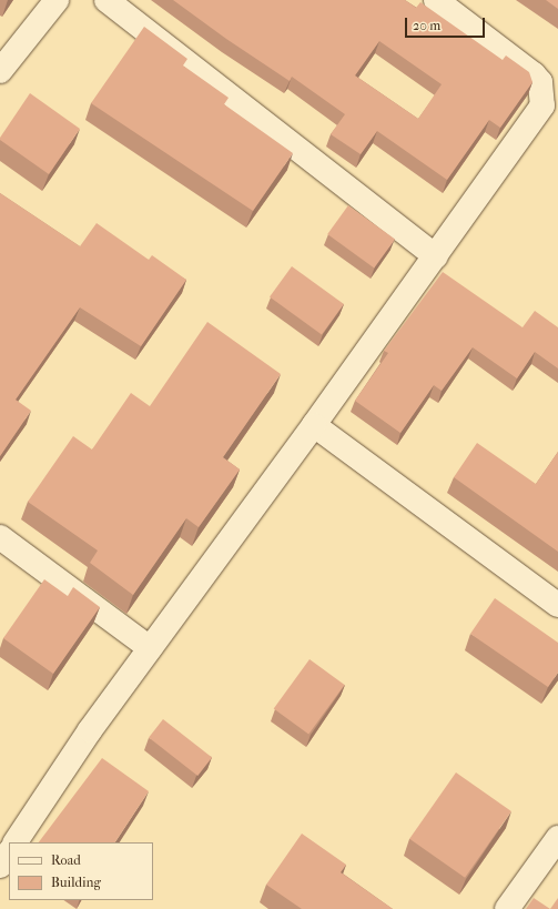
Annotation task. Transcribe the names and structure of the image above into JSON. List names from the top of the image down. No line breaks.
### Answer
{"legend":["Road","Building"],"scale_bar":"20 m"}
